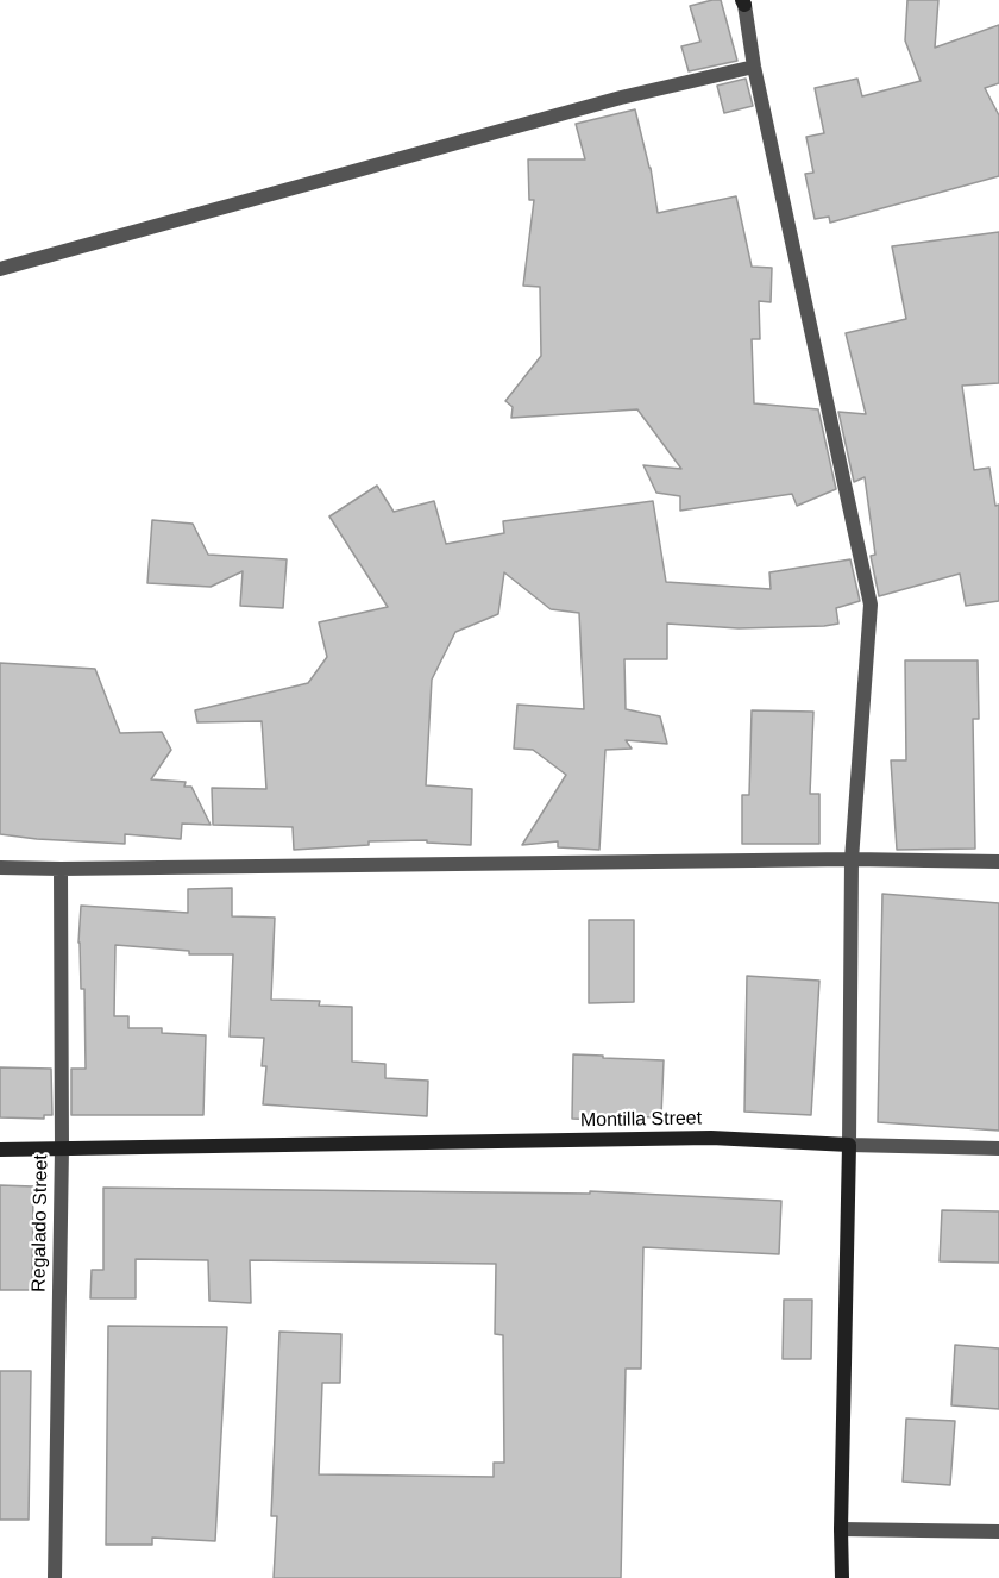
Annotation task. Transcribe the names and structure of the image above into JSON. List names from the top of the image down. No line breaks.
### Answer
{"streets":{"main road":["Montilla Street"],"street":["Regalado Street"]},"crossings":[["Montilla Street","Regalado Street"]]}
